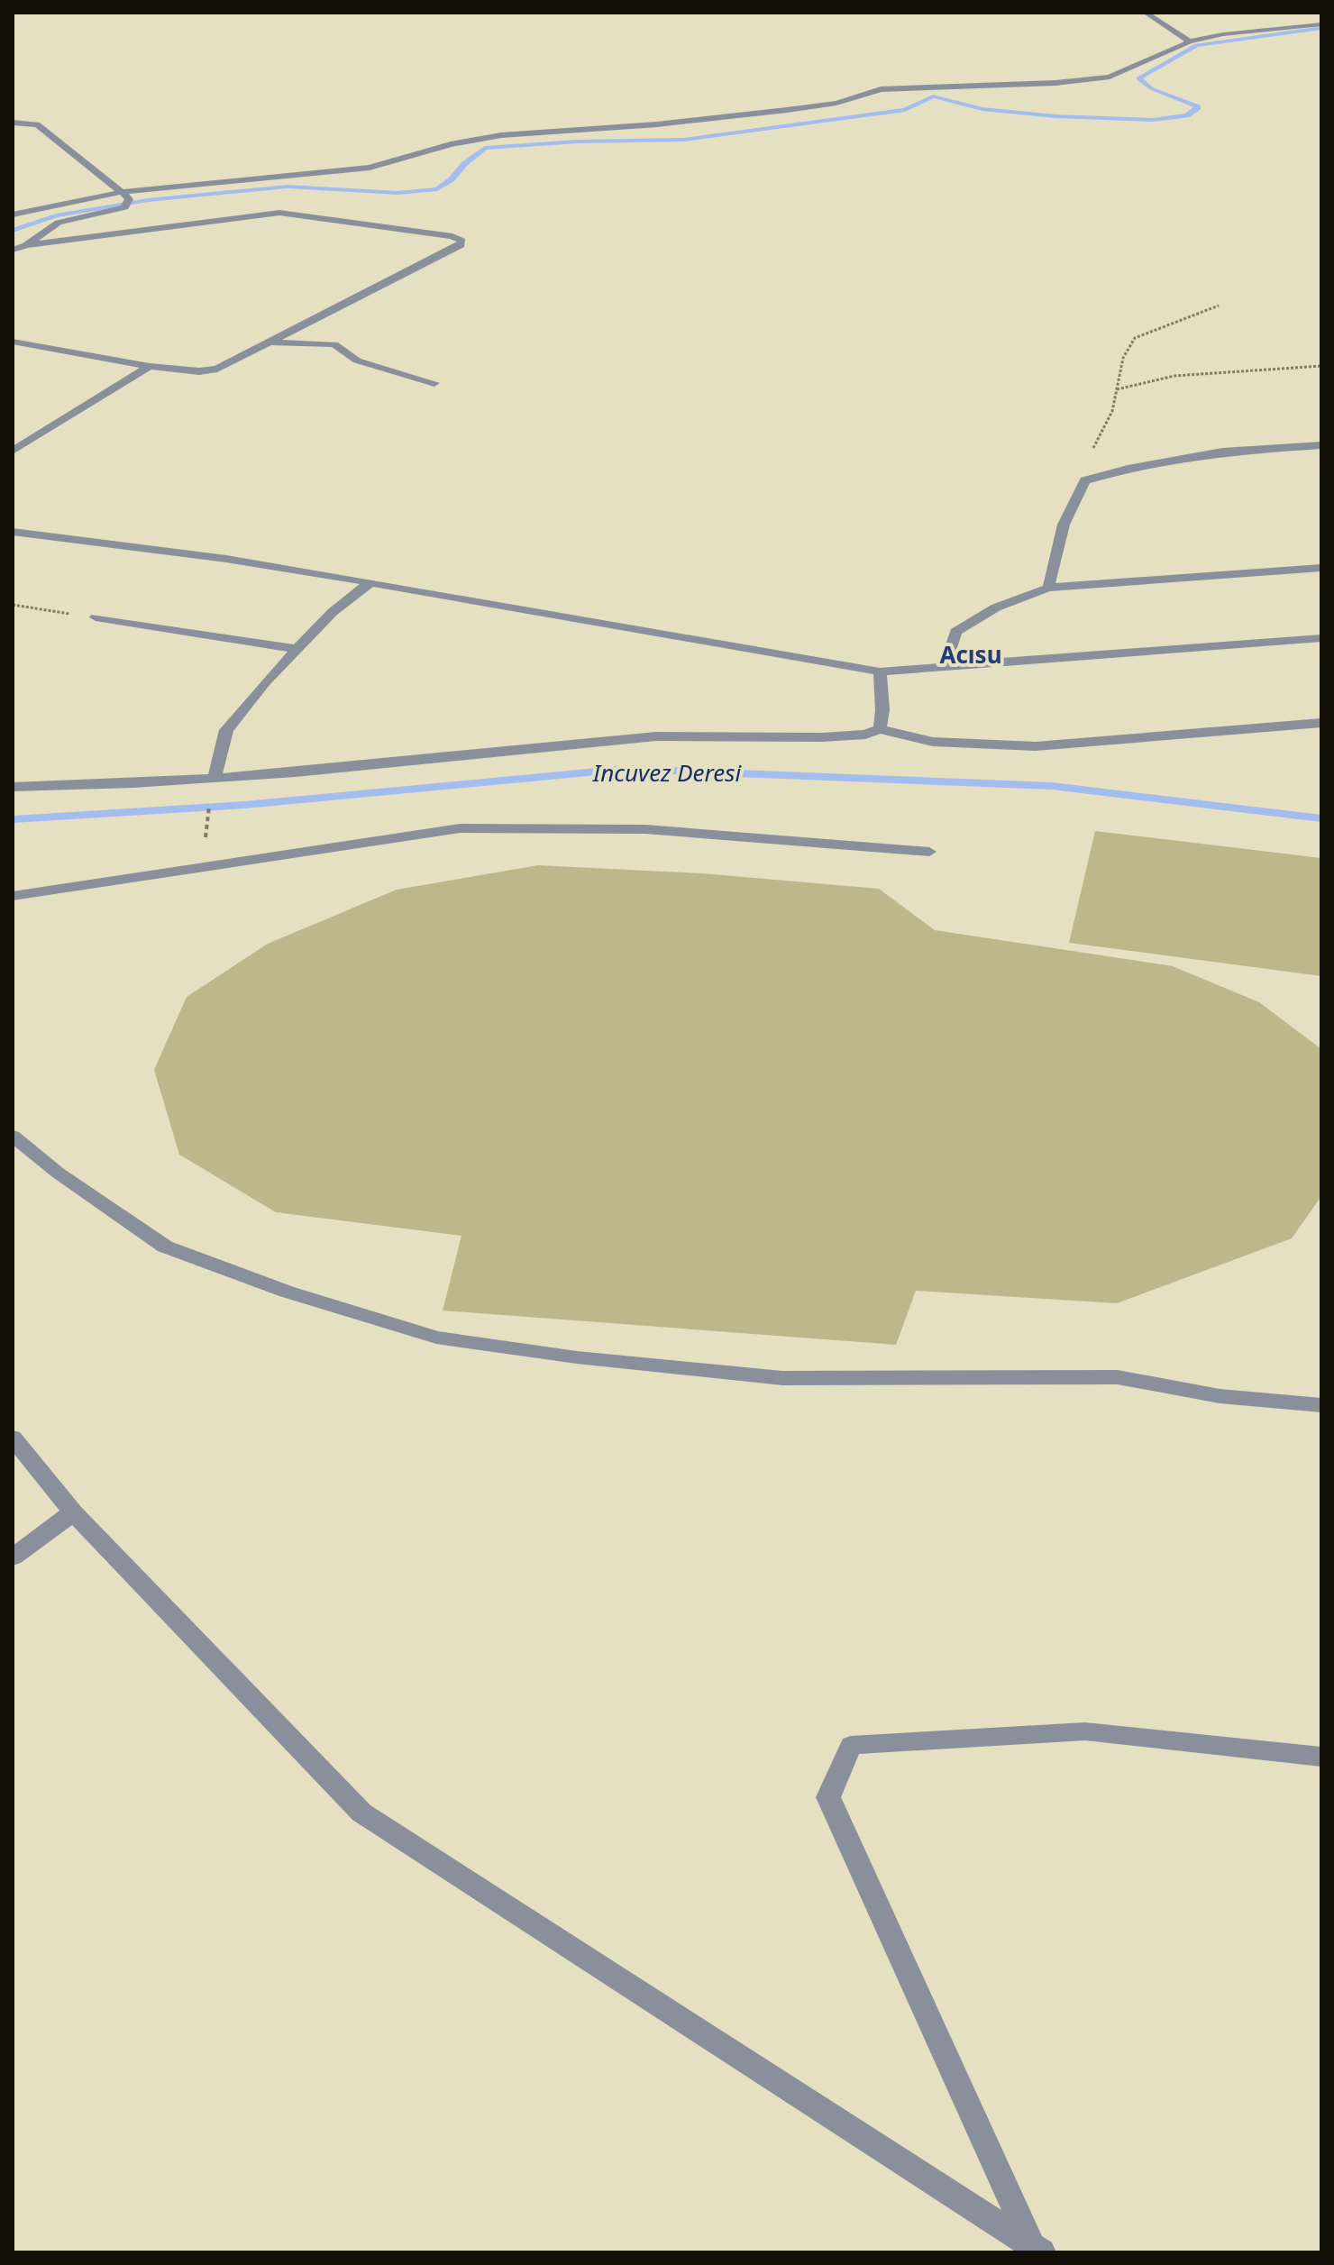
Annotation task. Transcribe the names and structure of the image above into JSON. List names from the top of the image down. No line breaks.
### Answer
{"districts":["Acısu"],"water":["Incuvez Deresi"]}
